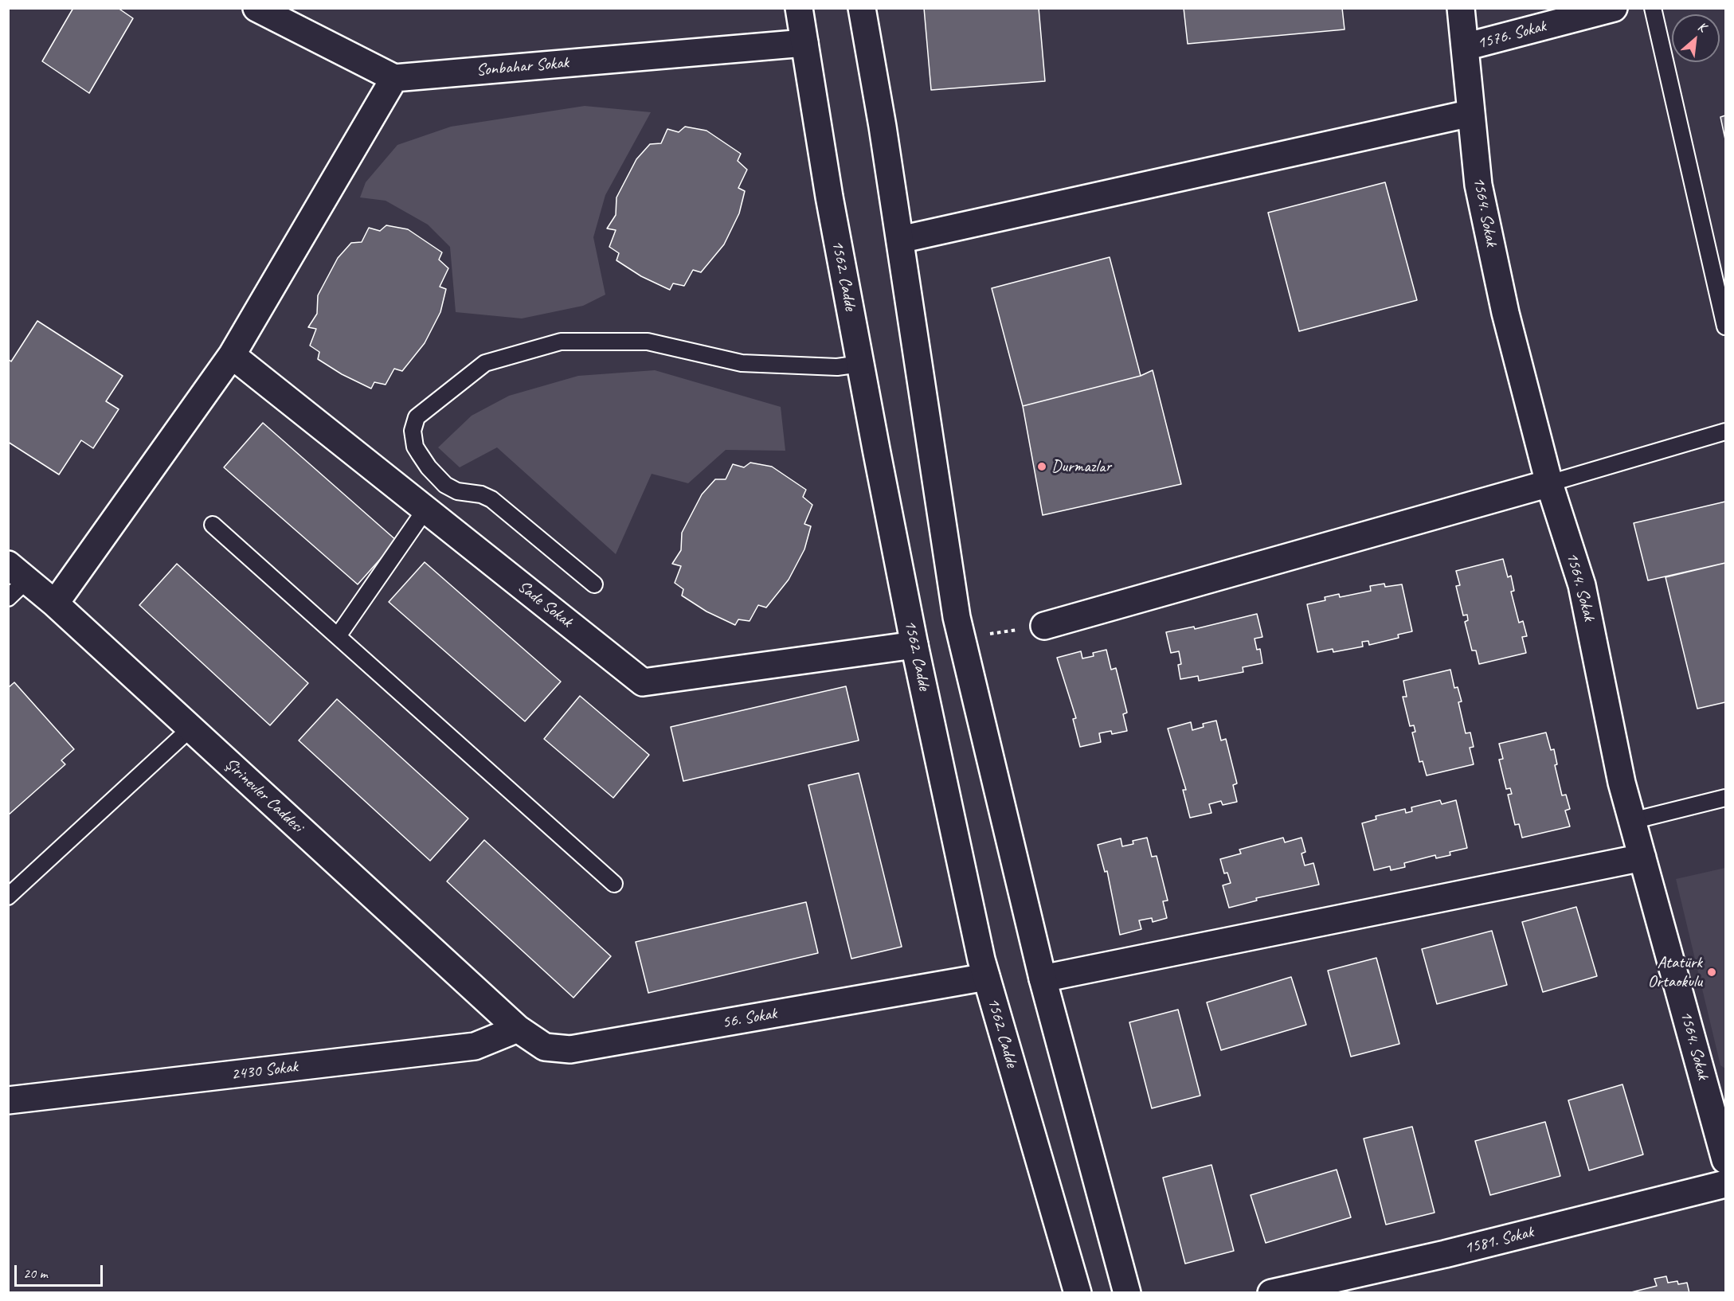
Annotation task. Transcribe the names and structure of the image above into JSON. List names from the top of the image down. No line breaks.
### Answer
{"streets":{"street":["1576. Sokak","Sonbahar Sokak","1564. Sokak","1562. Cadde","Sade Sokak","Şirinevler Caddesi","56. Sokak","2430 Sokak","1581. Sokak"]},"crossings":[["1576. Sokak","1564. Sokak"],["Sonbahar Sokak","1562. Cadde"],["1562. Cadde","Sade Sokak"],["1562. Cadde","56. Sokak"],["Şirinevler Caddesi","56. Sokak"],["Şirinevler Caddesi","2430 Sokak"],["56. Sokak","2430 Sokak"]],"places":["Durmazlar","Atatürk Ortaokulu"],"scale_bar":"20 m","north":"top right"}
